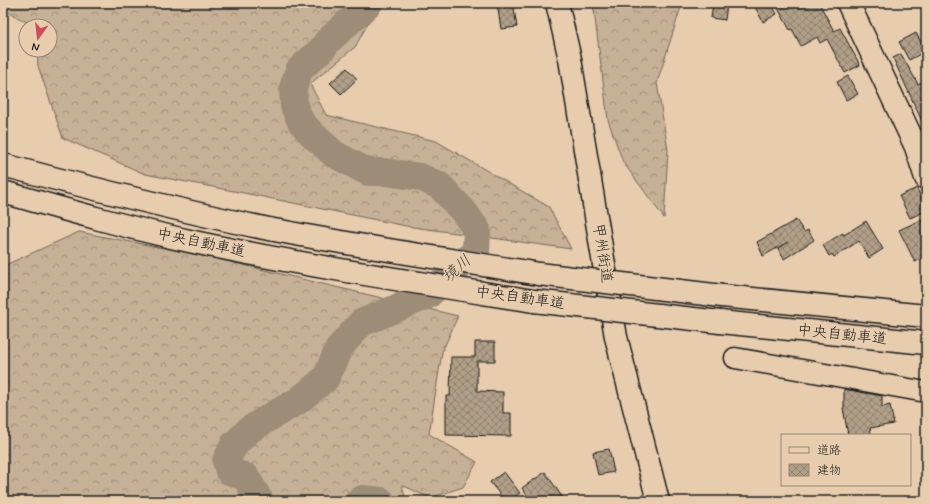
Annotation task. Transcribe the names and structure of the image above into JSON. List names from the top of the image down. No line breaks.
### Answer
{"streets":{"main road":["中央自動車道","甲州街道"]},"water":["境川"],"legend":["道路","建物"],"north":"bottom"}
